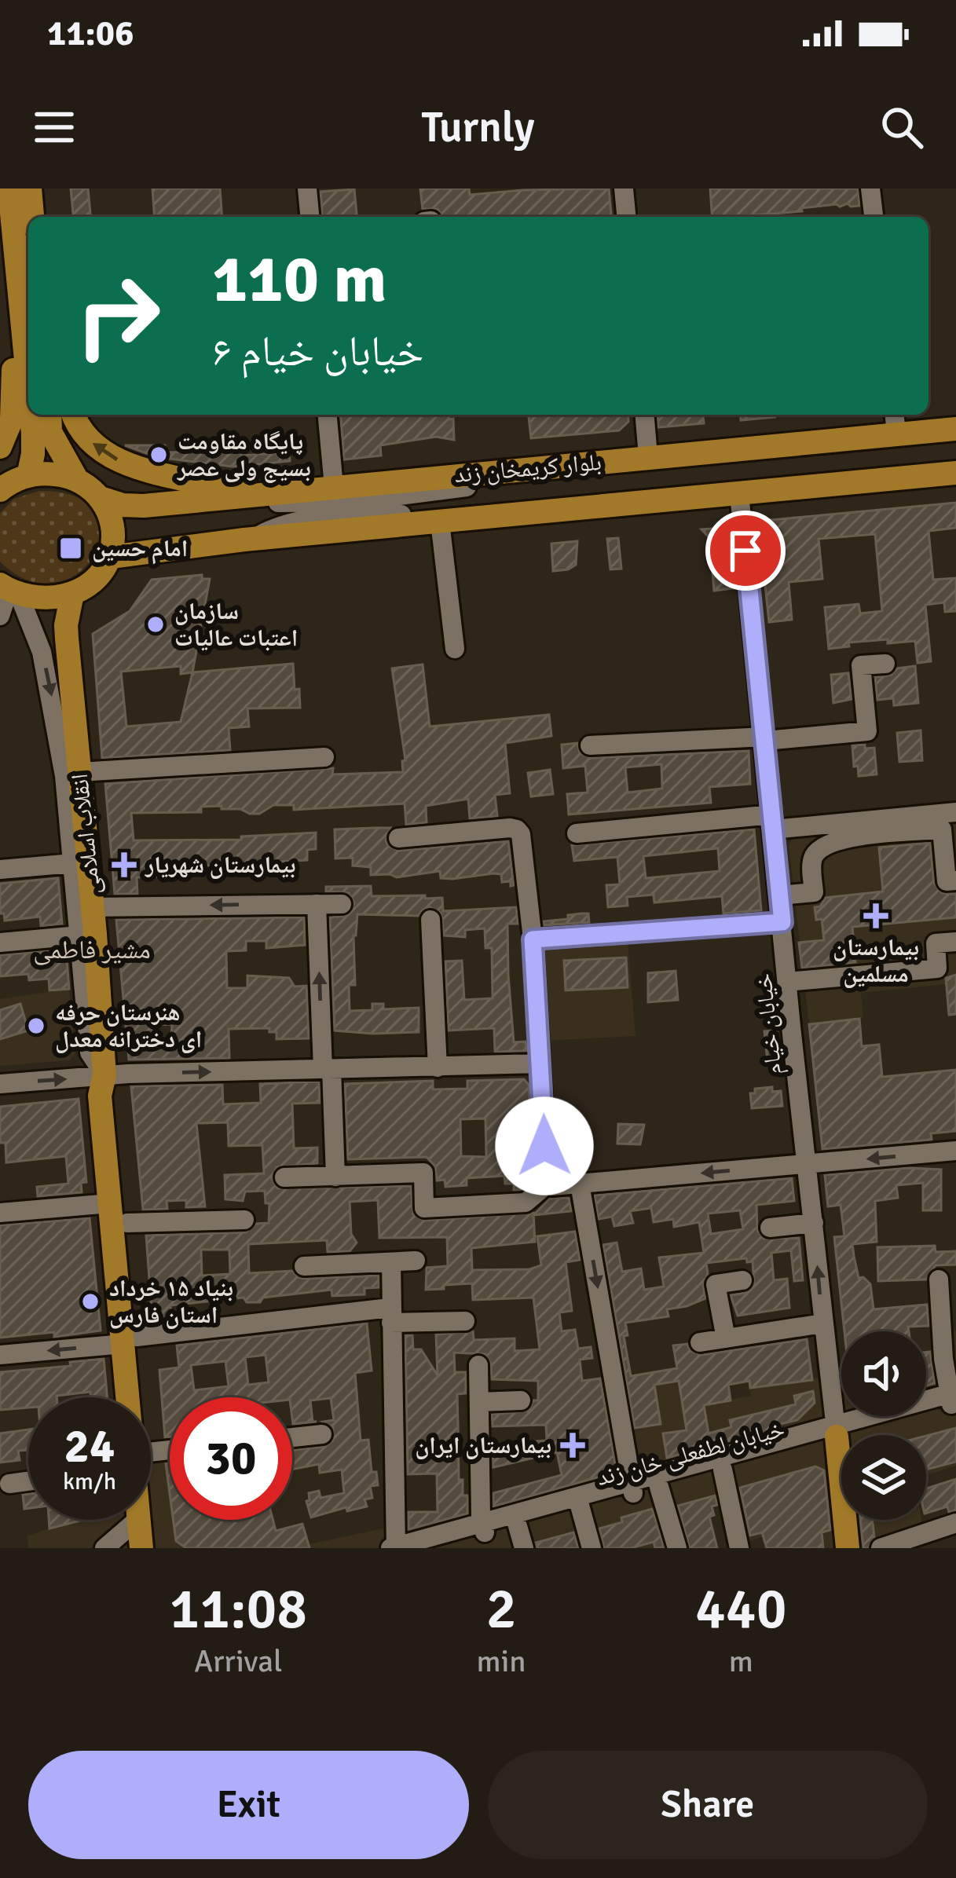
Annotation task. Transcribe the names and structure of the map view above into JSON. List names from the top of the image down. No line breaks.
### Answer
{"streets":{"main road":["بلوار کریمخان زند","انقلاب اسلامی"],"street":["خیابان خیام","خیابان لطفعلی خان زند"]},"crossings":[["بلوار کریمخان زند","خیابان خیام"],["خیابان خیام","خیابان لطفعلی خان زند"]],"districts":["مشیر فاطمی"],"places":{"other":["پایگاه مقاومت بسیج ولی عصر","سازمان اعتبات عالیات","هنرستان حرفه ای دخترانه معدل","بنیاد ۱۵ خرداد استان فارس"],"transit":["امام حسین"],"health":["بیمارستان شهریار","بیمارستان مسلمین","بیمارستان ایران"]},"page":{"status":"11:06","header":"Turnly","turn":["110 m","خیابان خیام ۶"],"speed":"24 km/h","limit":"30","eta":["11:08","Arrival","2","min","440","m"],"buttons":["Exit","Share"]}}
